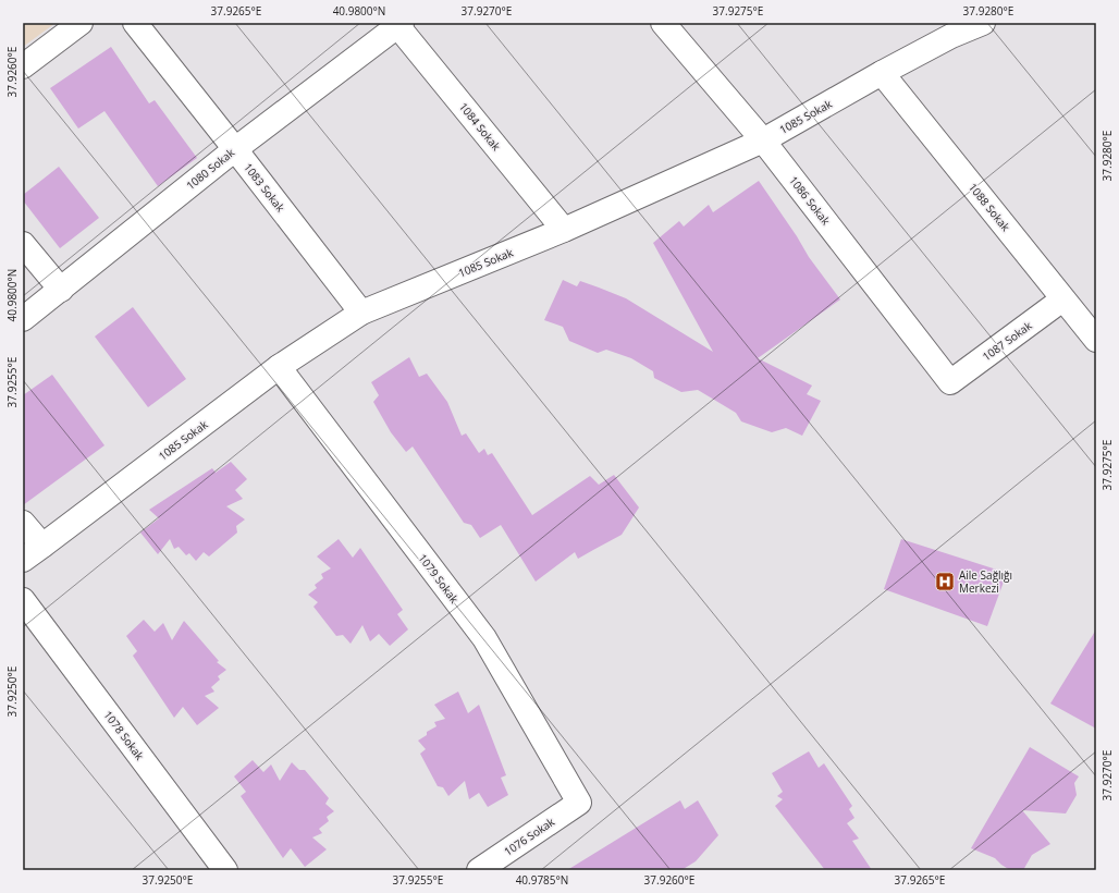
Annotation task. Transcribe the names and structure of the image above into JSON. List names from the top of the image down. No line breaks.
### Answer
{"streets":{"street":["1085 Sokak","1084 Sokak","1080 Sokak","1083 Sokak","1086 Sokak","1088 Sokak","1087 Sokak","1079 Sokak","1078 Sokak","1076 Sokak"]},"crossings":[["1085 Sokak","1084 Sokak"],["1085 Sokak","1083 Sokak"],["1085 Sokak","1086 Sokak"],["1085 Sokak","1088 Sokak"],["1085 Sokak","1079 Sokak"],["1084 Sokak","1080 Sokak"],["1080 Sokak","1083 Sokak"],["1086 Sokak","1087 Sokak"],["1088 Sokak","1087 Sokak"],["1079 Sokak","1076 Sokak"]],"places":{"hospital":["Aile Sağlığı Merkezi"]},"coordinates":["37.9265°E","40.9800°N","37.9270°E","37.9275°E","37.9280°E","37.9260°E","37.9255°E","37.9250°E","40.9785°N"]}
